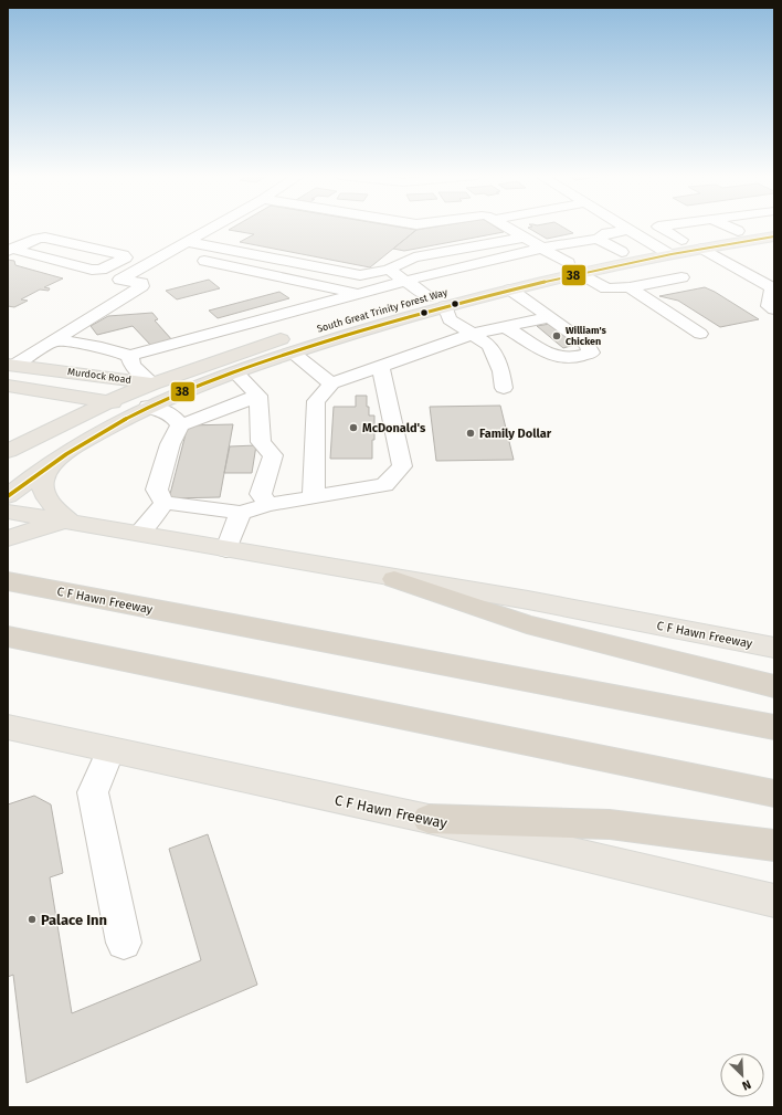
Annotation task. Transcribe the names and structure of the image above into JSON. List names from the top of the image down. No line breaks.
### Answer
{"streets":{"highway":["C F Hawn Freeway"],"main road":["South Great Trinity Forest Way","Murdock Road"]},"crossings":[["South Great Trinity Forest Way","Murdock Road"]],"places":["William's Chicken","McDonald's","Family Dollar","Palace Inn"],"lines":["transit line 38"],"north":"bottom right"}
